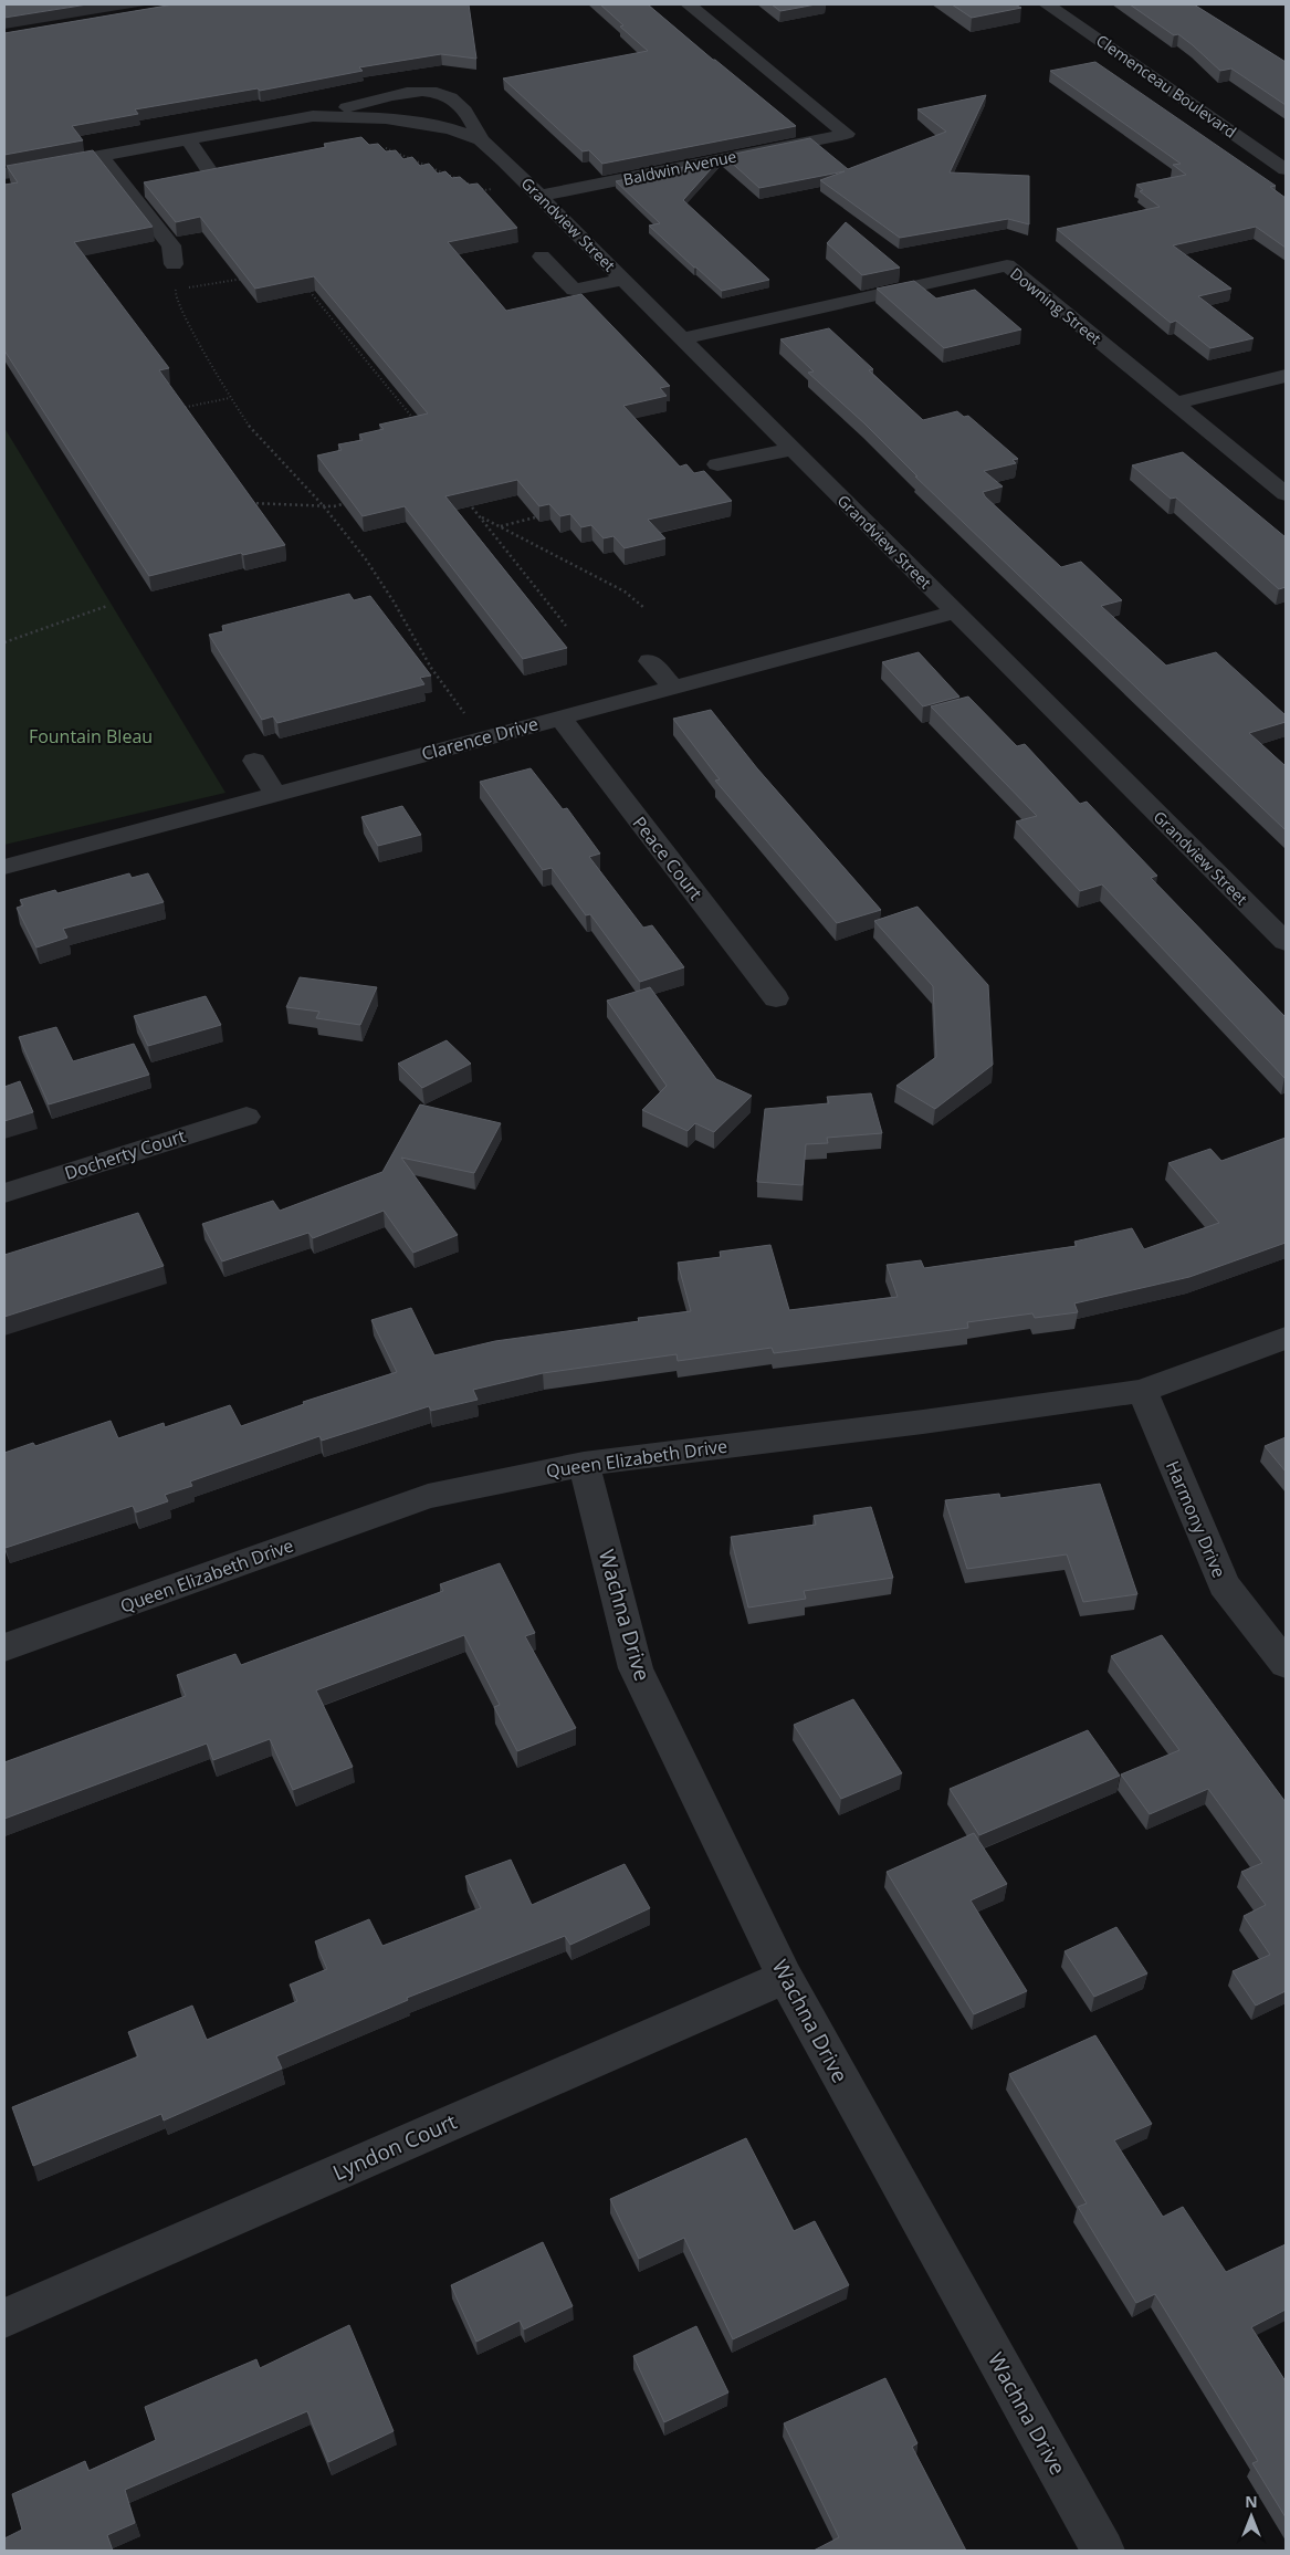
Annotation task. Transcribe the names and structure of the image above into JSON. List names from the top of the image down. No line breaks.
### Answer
{"streets":{"street":["Clemenceau Boulevard","Baldwin Avenue","Grandview Street","Downing Street","Clarence Drive","Peace Court","Docherty Court","Queen Elizabeth Drive","Harmony Drive","Wachna Drive","Lyndon Court"]},"crossings":[["Baldwin Avenue","Grandview Street"],["Grandview Street","Downing Street"],["Grandview Street","Clarence Drive"],["Clarence Drive","Peace Court"],["Queen Elizabeth Drive","Harmony Drive"],["Queen Elizabeth Drive","Wachna Drive"],["Wachna Drive","Lyndon Court"]],"parks":["Fountain Bleau"],"north":"top"}
